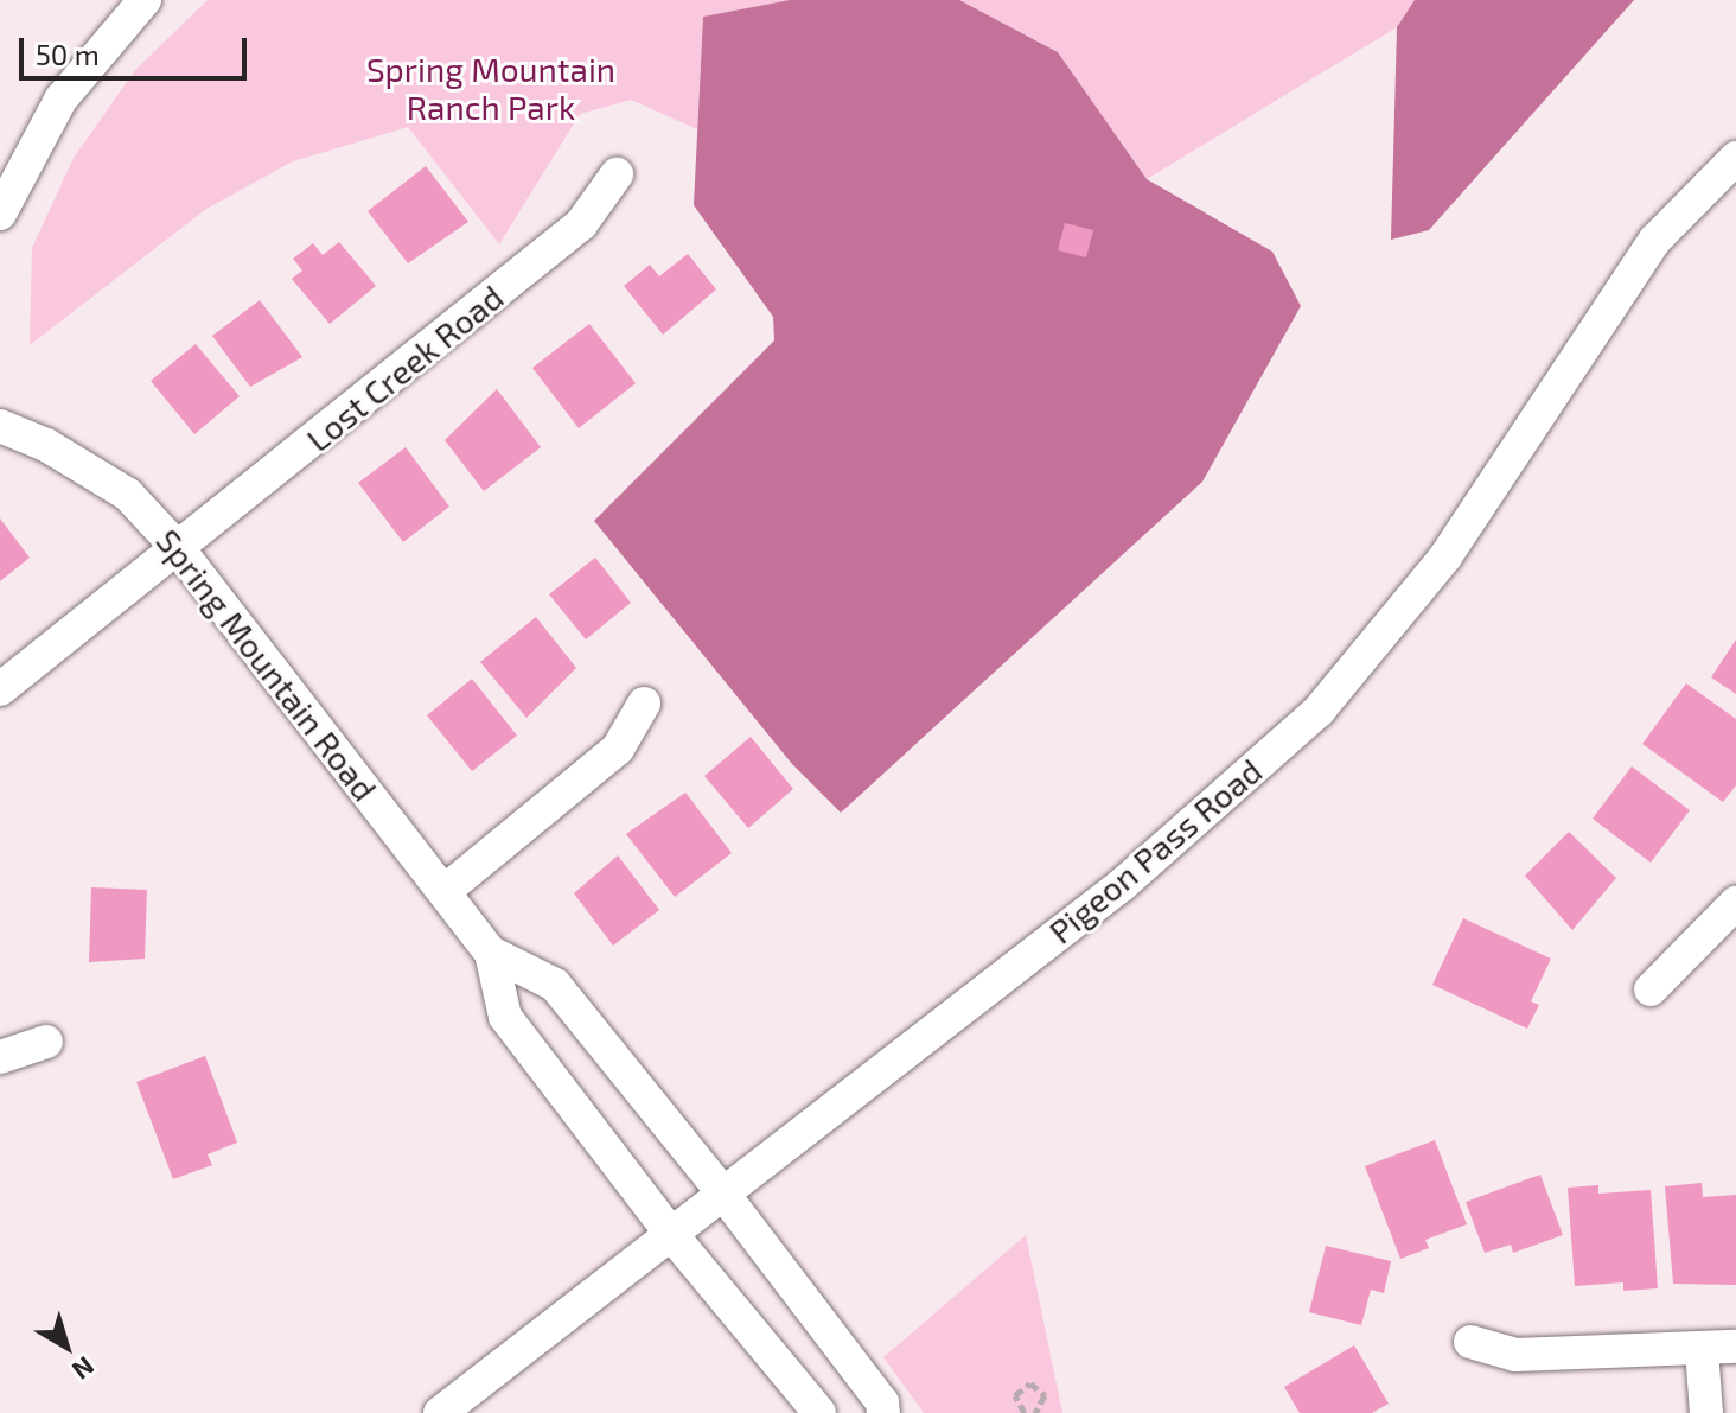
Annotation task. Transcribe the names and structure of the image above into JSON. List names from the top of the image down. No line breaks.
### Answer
{"streets":{"street":["Lost Creek Road","Spring Mountain Road","Pigeon Pass Road"]},"crossings":[["Lost Creek Road","Spring Mountain Road"],["Spring Mountain Road","Pigeon Pass Road"]],"parks":["Spring Mountain Ranch Park"],"scale_bar":"50 m","north":"bottom right"}
